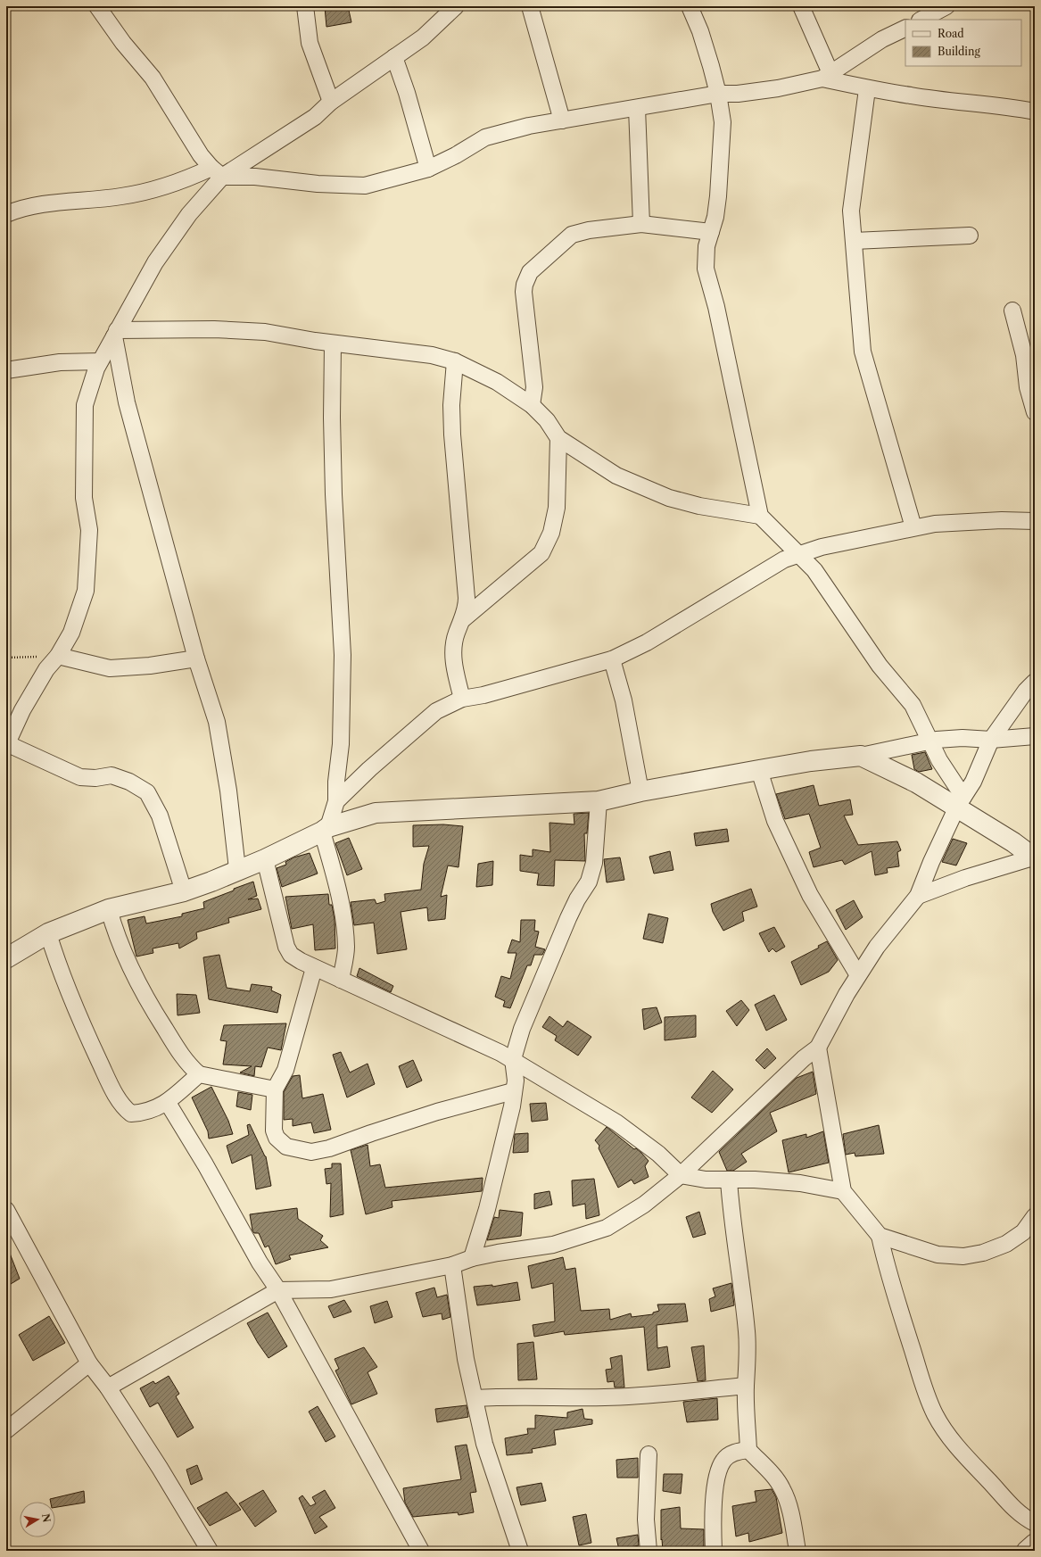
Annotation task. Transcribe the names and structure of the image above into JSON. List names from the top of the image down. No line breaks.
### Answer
{"legend":["Road","Building"],"north":"right"}
